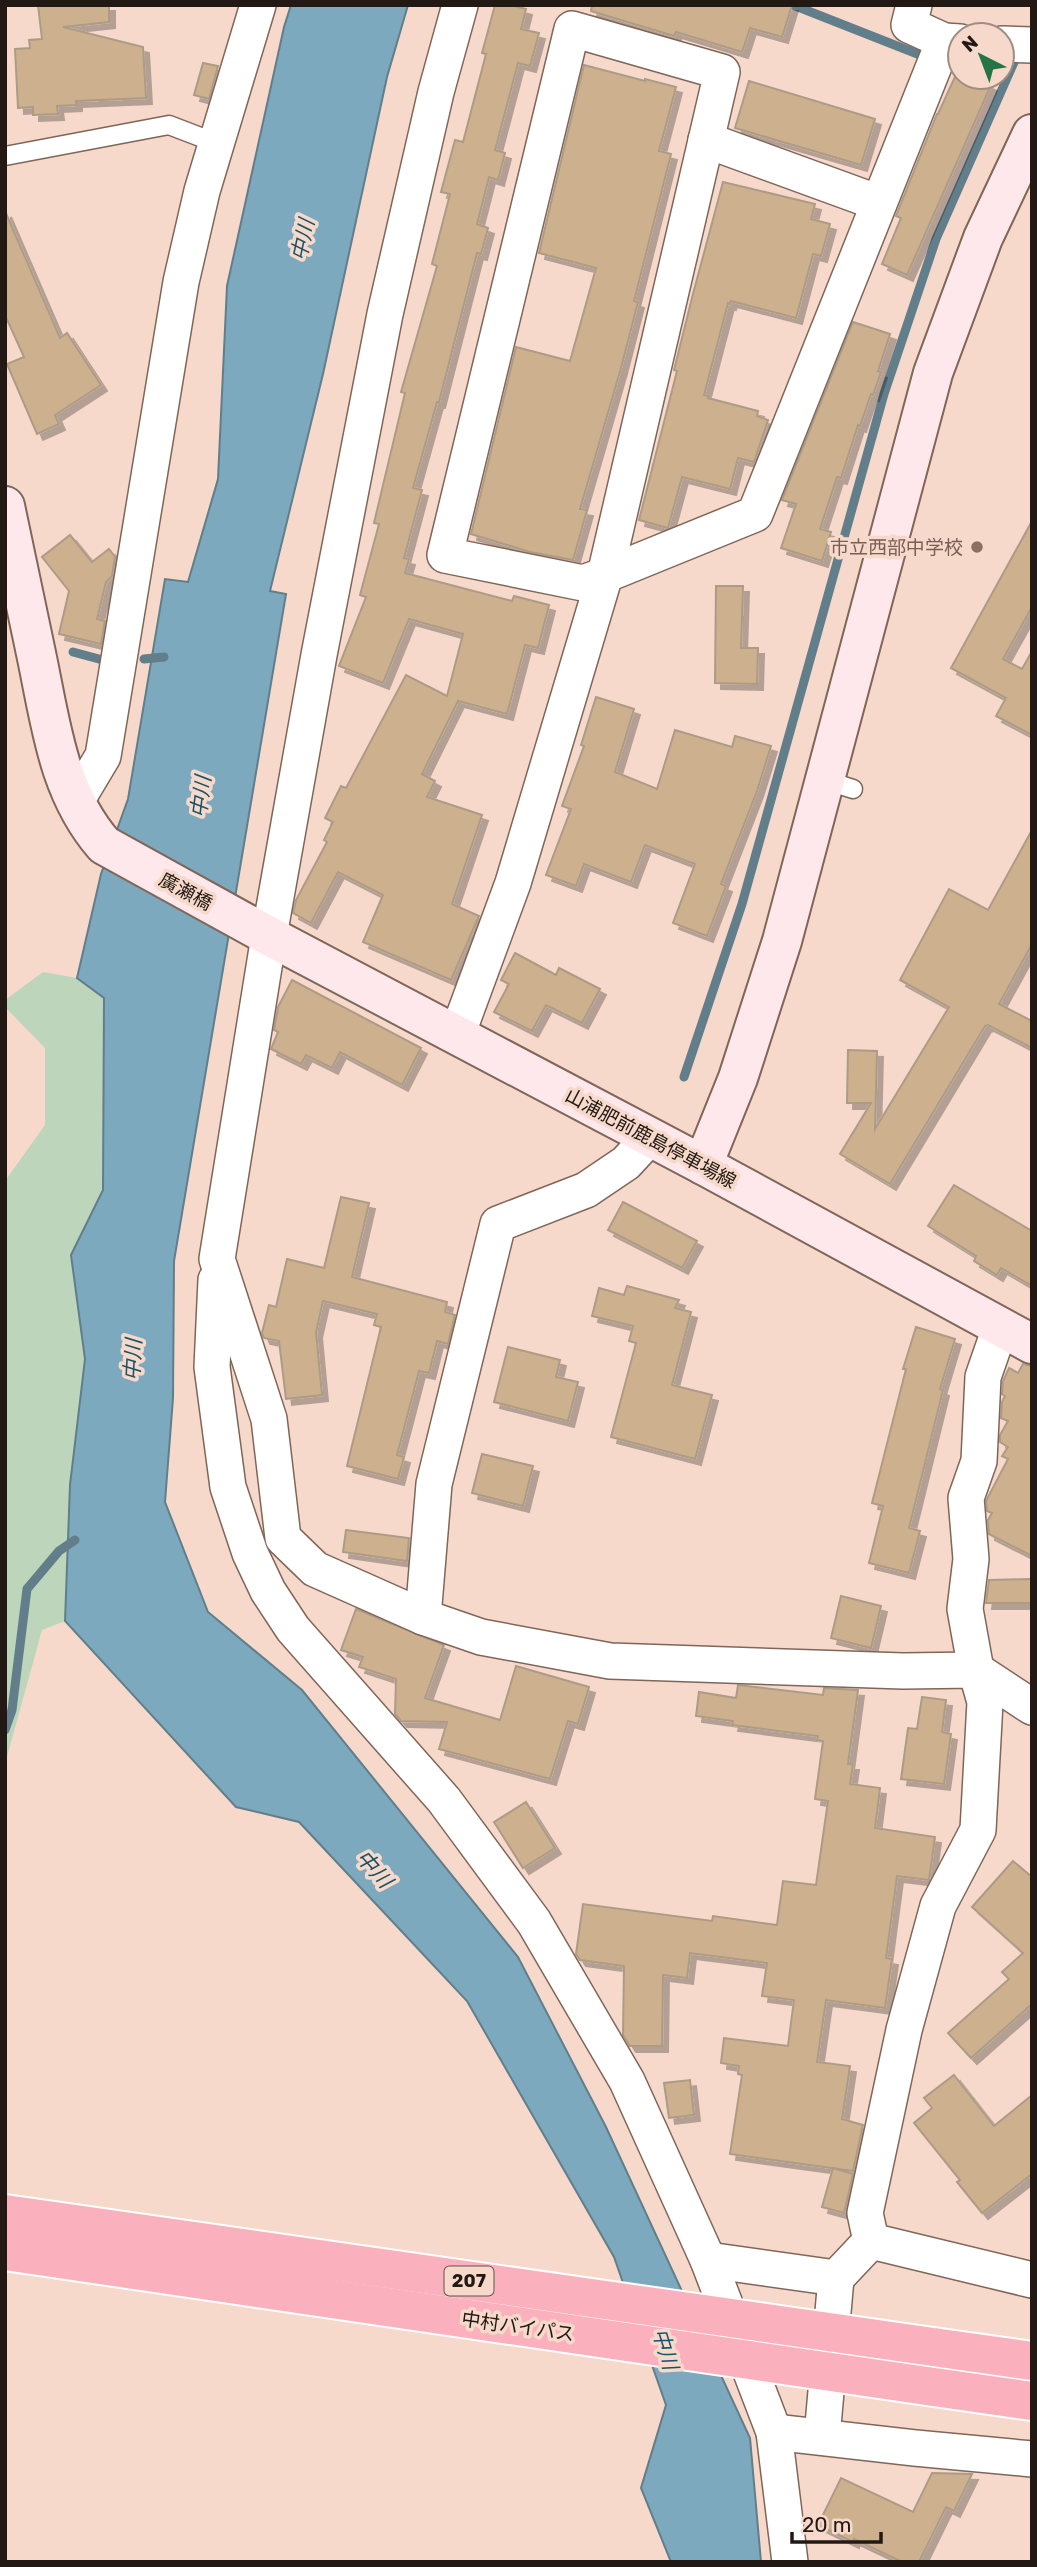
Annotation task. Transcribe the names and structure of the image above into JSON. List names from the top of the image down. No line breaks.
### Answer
{"streets":{"highway":["207","中村バイパス"],"main road":["廣瀬橋","山浦肥前鹿島停車場線"]},"crossings":[["廣瀬橋","山浦肥前鹿島停車場線"]],"water":["中川"],"places":["市立西部中学校"],"scale_bar":"20 m","north":"top left"}
